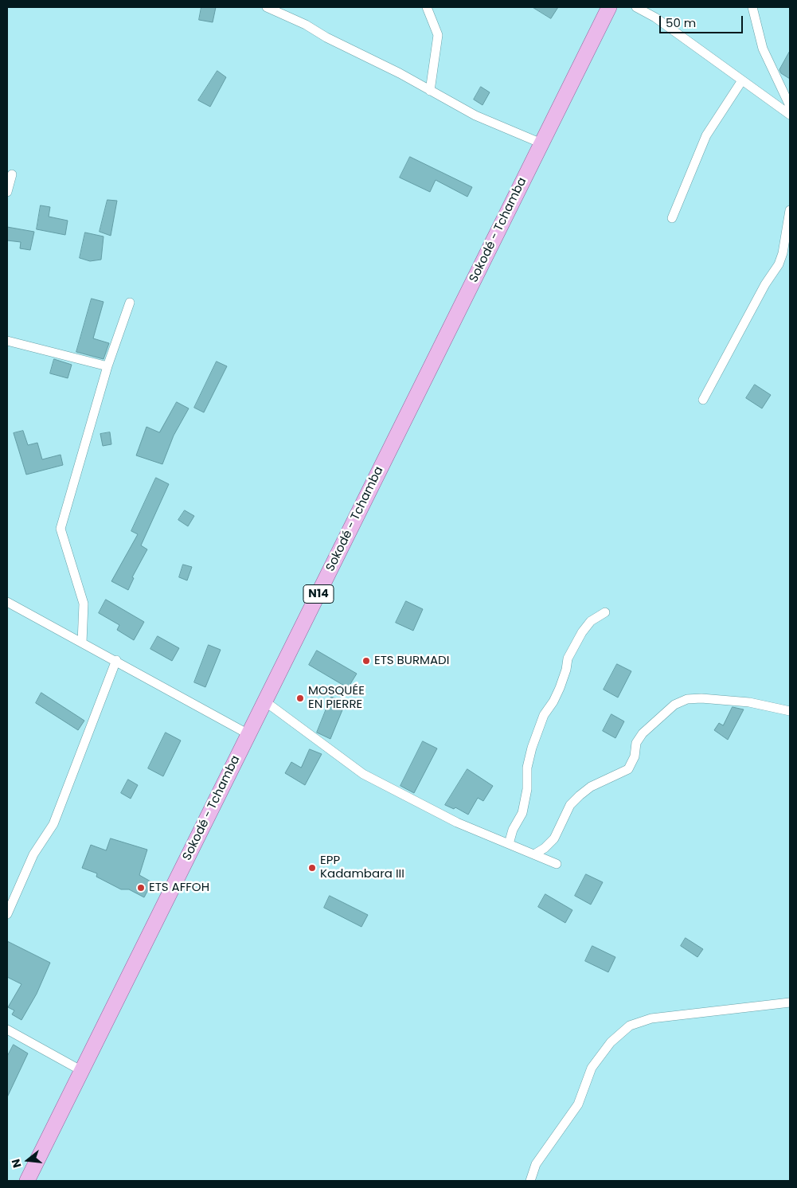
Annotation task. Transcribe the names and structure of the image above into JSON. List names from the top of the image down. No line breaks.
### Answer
{"streets":{"main road":["Sokodé - Tchamba","N14"]},"places":["ETS BURMADI","MOSQUÉE EN PIERRE","EPP Kadambara III","ETS AFFOH"],"scale_bar":"50 m","north":"left"}
